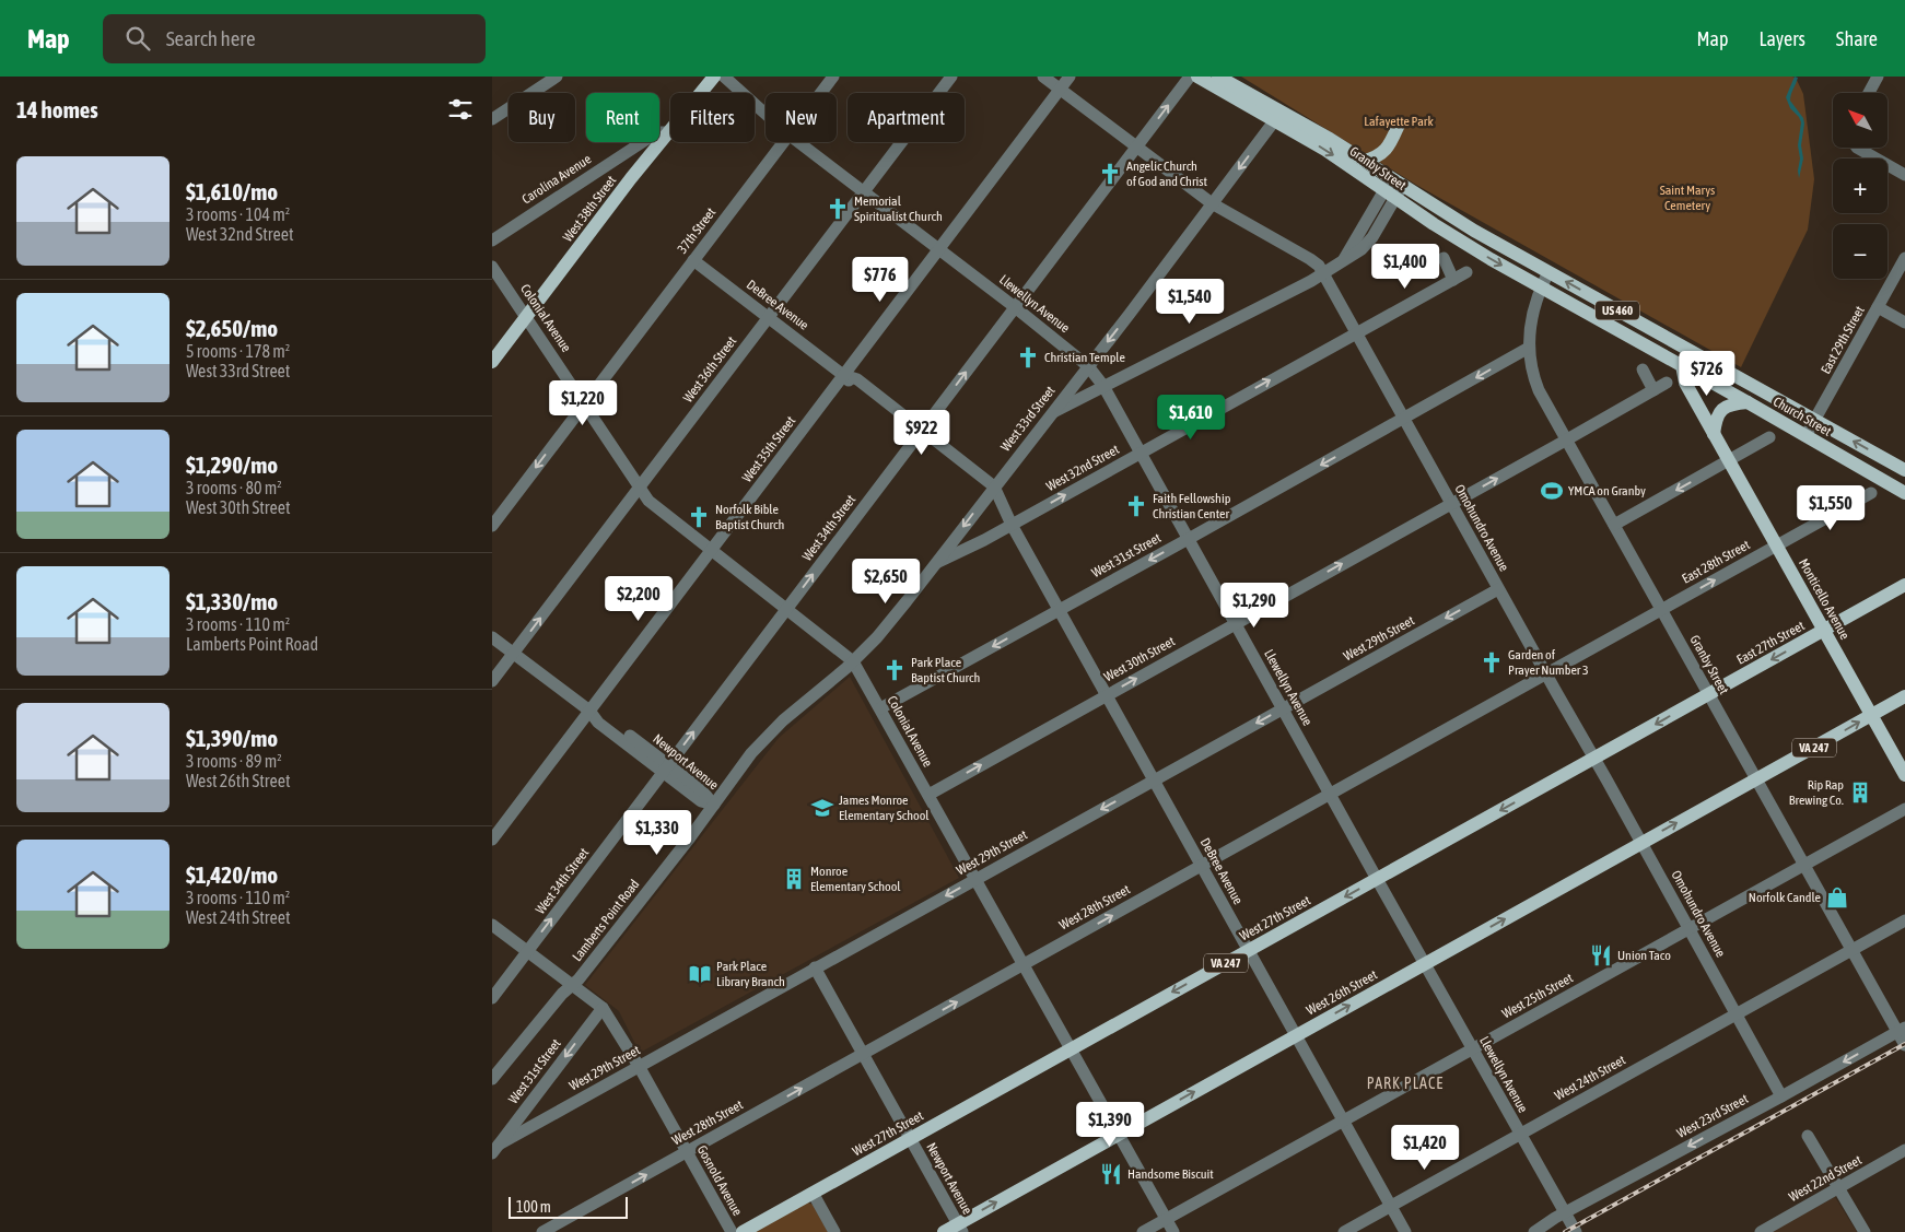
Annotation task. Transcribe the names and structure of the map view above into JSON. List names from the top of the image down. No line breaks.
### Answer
{"streets":{"main road":["Granby Street","West 38th Street","US 460","Church Street","Monticello Avenue","East 27th Street","VA 247","West 27th Street","West 26th Street"],"street":["Carolina Avenue","37th Street","Llewellyn Avenue","DeBree Avenue","Colonial Avenue","East 29th Street","West 36th Street","West 33rd Street","West 35th Street","West 32nd Street","West 34th Street","Omohundro Avenue","West 31st Street","East 28th Street","West 29th Street","West 30th Street","Newport Avenue","West 28th Street","Lamberts Point Road","West 25th Street","West 24th Street","West 23rd Street","West 22nd Street","Gosnold Avenue"]},"crossings":[["Granby Street","Church Street"],["Granby Street","West 33rd Street"],["Granby Street","West 31st Street"],["Granby Street","East 28th Street"],["Granby Street","East 27th Street"],["Granby Street","West 30th Street"],["Granby Street","VA 247"],["Granby Street","West 28th Street"],["Granby Street","West 27th Street"],["Granby Street","West 26th Street"],["Granby Street","West 25th Street"],["Granby Street","West 24th Street"],["Granby Street","West 23rd Street"],["Carolina Avenue","West 38th Street"],["West 38th Street","Colonial Avenue"],["37th Street","DeBree Avenue"],["37th Street","Colonial Avenue"],["Llewellyn Avenue","West 36th Street"],["Llewellyn Avenue","West 33rd Street"],["Llewellyn Avenue","West 35th Street"],["Llewellyn Avenue","West 32nd Street"],["Llewellyn Avenue","West 34th Street"],["Llewellyn Avenue","West 31st Street"],["Llewellyn Avenue","West 29th Street"],["Llewellyn Avenue","West 30th Street"],["Llewellyn Avenue","West 28th Street"],["Llewellyn Avenue","West 27th Street"],["Llewellyn Avenue","West 26th Street"],["Llewellyn Avenue","West 25th Street"],["Llewellyn Avenue","West 24th Street"],["Llewellyn Avenue","West 23rd Street"],["DeBree Avenue","West 36th Street"],["DeBree Avenue","West 33rd Street"],["DeBree Avenue","West 35th Street"],["DeBree Avenue","West 32nd Street"],["DeBree Avenue","West 34th Street"],["DeBree Avenue","West 31st Street"],["DeBree Avenue","West 29th Street"],["DeBree Avenue","West 30th Street"],["DeBree Avenue","West 28th Street"],["DeBree Avenue","West 27th Street"],["DeBree Avenue","West 26th Street"],["DeBree Avenue","West 25th Street"],["DeBree Avenue","West 24th Street"],["Colonial Avenue","West 36th Street"],["Colonial Avenue","West 33rd Street"],["Colonial Avenue","West 35th Street"],["Colonial Avenue","West 34th Street"],["Colonial Avenue","West 31st Street"],["Colonial Avenue","West 29th Street"],["Colonial Avenue","West 30th Street"],["Colonial Avenue","West 28th Street"],["Colonial Avenue","West 27th Street"],["Colonial Avenue","Lamberts Point Road"],["Colonial Avenue","West 26th Street"],["Colonial Avenue","West 25th Street"],["East 29th Street","Church Street"],["West 36th Street","Newport Avenue"],["Church Street","Monticello Avenue"],["West 33rd Street","West 32nd Street"],["West 33rd Street","Omohundro Avenue"],["West 33rd Street","Lamberts Point Road"],["West 35th Street","Omohundro Avenue"],["West 35th Street","Newport Avenue"],["West 32nd Street","Omohundro Avenue"],["West 34th Street","Omohundro Avenue"],["West 34th Street","Newport Avenue"],["West 34th Street","Gosnold Avenue"],["Omohundro Avenue","West 31st Street"],["Omohundro Avenue","West 29th Street"],["Omohundro Avenue","West 30th Street"],["Omohundro Avenue","West 28th Street"],["Omohundro Avenue","West 27th Street"],["Omohundro Avenue","West 26th Street"],["Omohundro Avenue","West 25th Street"],["Omohundro Avenue","West 24th Street"],["Omohundro Avenue","West 23rd Street"],["West 31st Street","West 29th Street"],["West 31st Street","Gosnold Avenue"],["East 28th Street","Monticello Avenue"],["East 28th Street","West 28th Street"],["Monticello Avenue","East 27th Street"],["Monticello Avenue","VA 247"],["West 29th Street","Newport Avenue"],["West 29th Street","Gosnold Avenue"],["East 27th Street","West 27th Street"],["VA 247","West 26th Street"],["Newport Avenue","West 28th Street"],["Newport Avenue","West 27th Street"],["Newport Avenue","Lamberts Point Road"],["Newport Avenue","West 26th Street"],["West 28th Street","Gosnold Avenue"],["Lamberts Point Road","Gosnold Avenue"]],"one_way":["West 34th Street","West 31st Street","West 29th Street","West 30th Street","West 28th Street","West 27th Street","West 26th Street","West 23rd Street"],"districts":["PARK PLACE"],"parks":["Lafayette Park","Saint Marys Cemetery"],"places":{"church":["Angelic Church of God and Christ","Memorial Spiritualist Church","Christian Temple","Faith Fellowship Christian Center","Norfolk Bible Baptist Church","Garden of Prayer Number 3","Park Place Baptist Church"],"sports":["YMCA on Granby"],"building":["Rip Rap Brewing Co.","Monroe Elementary School"],"school or university":["James Monroe Elementary School"],"shop":["Norfolk Candle"],"restaurant":["Union Taco","Handsome Biscuit"],"library":["Park Place Library Branch"]},"scale_bar":"100 m","north":"top left","page":{"header":"Map","search":"Search here","nav":["Map","Layers","Share"],"heading":"14 homes","map_buttons":["+","−"],"chip":["Buy","Rent","Filters","New","Apartment"],"list":[{"name":"$1,610/mo","note":"3 rooms · 104 m² · West 32nd Street"},{"name":"$2,650/mo","note":"5 rooms · 178 m² · West 33rd Street"},{"name":"$1,290/mo","note":"3 rooms · 80 m² · West 30th Street"},{"name":"$1,330/mo","note":"3 rooms · 110 m² · Lamberts Point Road"},{"name":"$1,390/mo","note":"3 rooms · 89 m² · West 26th Street"},{"name":"$1,420/mo","note":"3 rooms · 110 m² · West 24th Street"}],"price":["$1,400","$776","$1,540","$726","$1,220","$1,610","$922","$1,550","$2,650","$2,200","$1,290","$1,330","$1,390","$1,420"],"scale":"100 m"}}
